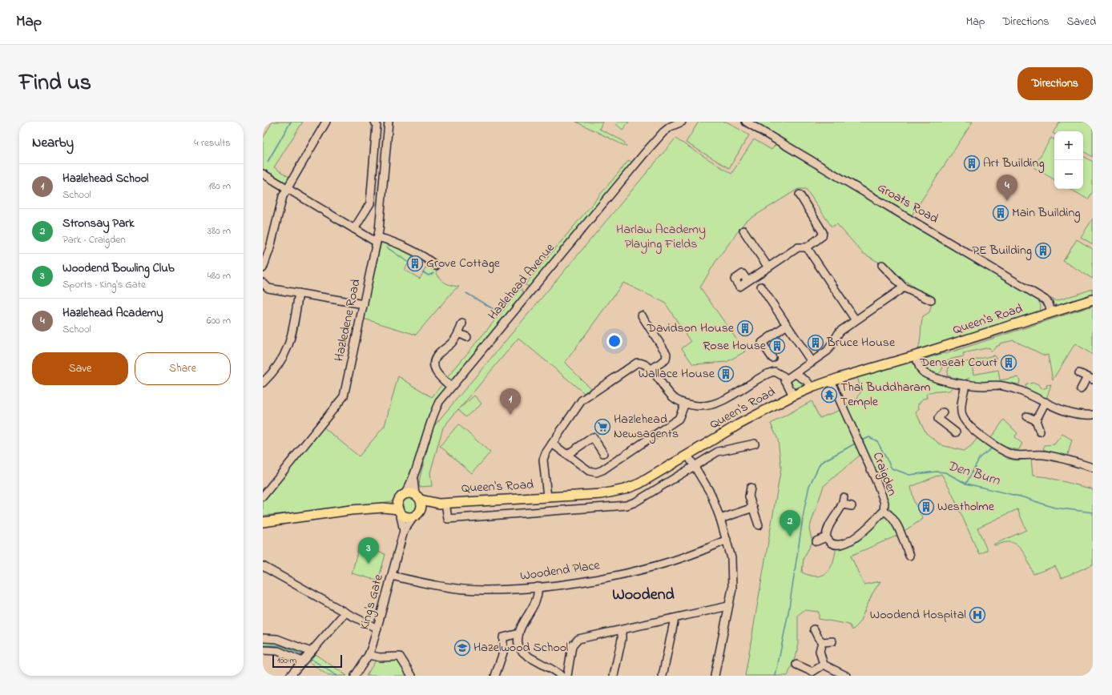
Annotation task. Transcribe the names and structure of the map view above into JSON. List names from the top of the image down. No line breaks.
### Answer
{"streets":{"main road":["Queen's Road"],"street":["Groats Road","Hazlehead Avenue","Hazledene Road","Craigden","Woodend Place","King's Gate"]},"crossings":[["Groats Road","Queen's Road"],["Hazlehead Avenue","Queen's Road"],["Hazlehead Avenue","King's Gate"],["Queen's Road","Craigden"],["Queen's Road","King's Gate"],["Woodend Place","King's Gate"]],"districts":["Woodend"],"water":["Den Burn"],"parks":["Harlaw Academy Playing Fields"],"places":{"building":["Art Building","Main Building","PE Building","Grove Cottage","Davidson House","Bruce House","Rose House","Denseat Court","Wallace House","Westholme"],"temple":["Thai Buddharam Temple"],"supermarket":["Hazlehead Newsagents"],"hospital":["Woodend Hospital"],"school or university":["Hazelwood School"]},"scale_bar":"100 m","page":{"header":"Map","nav":["Map","Directions","Saved"],"title":"Find us","buttons":["Directions",["Save","Share"]],"heading":["Nearby","4 results"],"map_buttons":["+","−"],"list":[{"mark":"1","name":"Hazlehead School","note":"School","value":"180 m"},{"mark":"2","name":"Stronsay Park","note":"Park · Craigden","value":"380 m"},{"mark":"3","name":"Woodend Bowling Club","note":"Sports · King's Gate","value":"480 m"},{"mark":"4","name":"Hazlehead Academy","note":"School","value":"600 m"}],"pins":["4","1","2","3"],"scale":"100 m"}}
